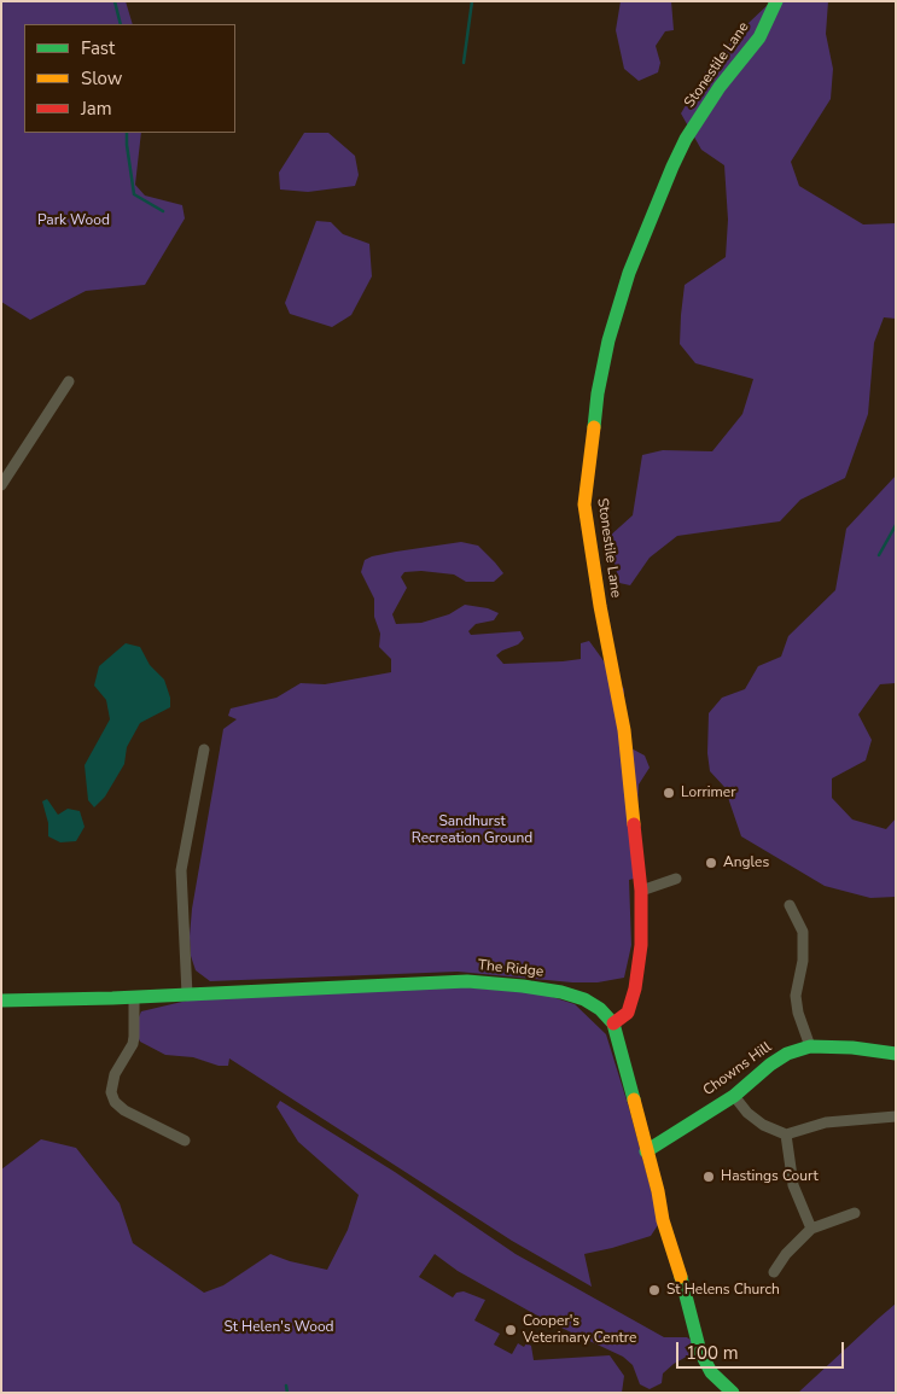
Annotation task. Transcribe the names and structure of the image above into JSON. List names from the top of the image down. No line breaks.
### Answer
{"streets":{"street":["Stonestile Lane","The Ridge","Chowns Hill"]},"crossings":[["Stonestile Lane","The Ridge"]],"parks":["Park Wood","Sandhurst Recreation Ground","St Helen's Wood"],"places":["Lorrimer","Angles","Hastings Court","St Helens Church","Cooper's Veterinary Centre"],"legend":["Fast","Slow","Jam"],"scale_bar":"100 m"}
